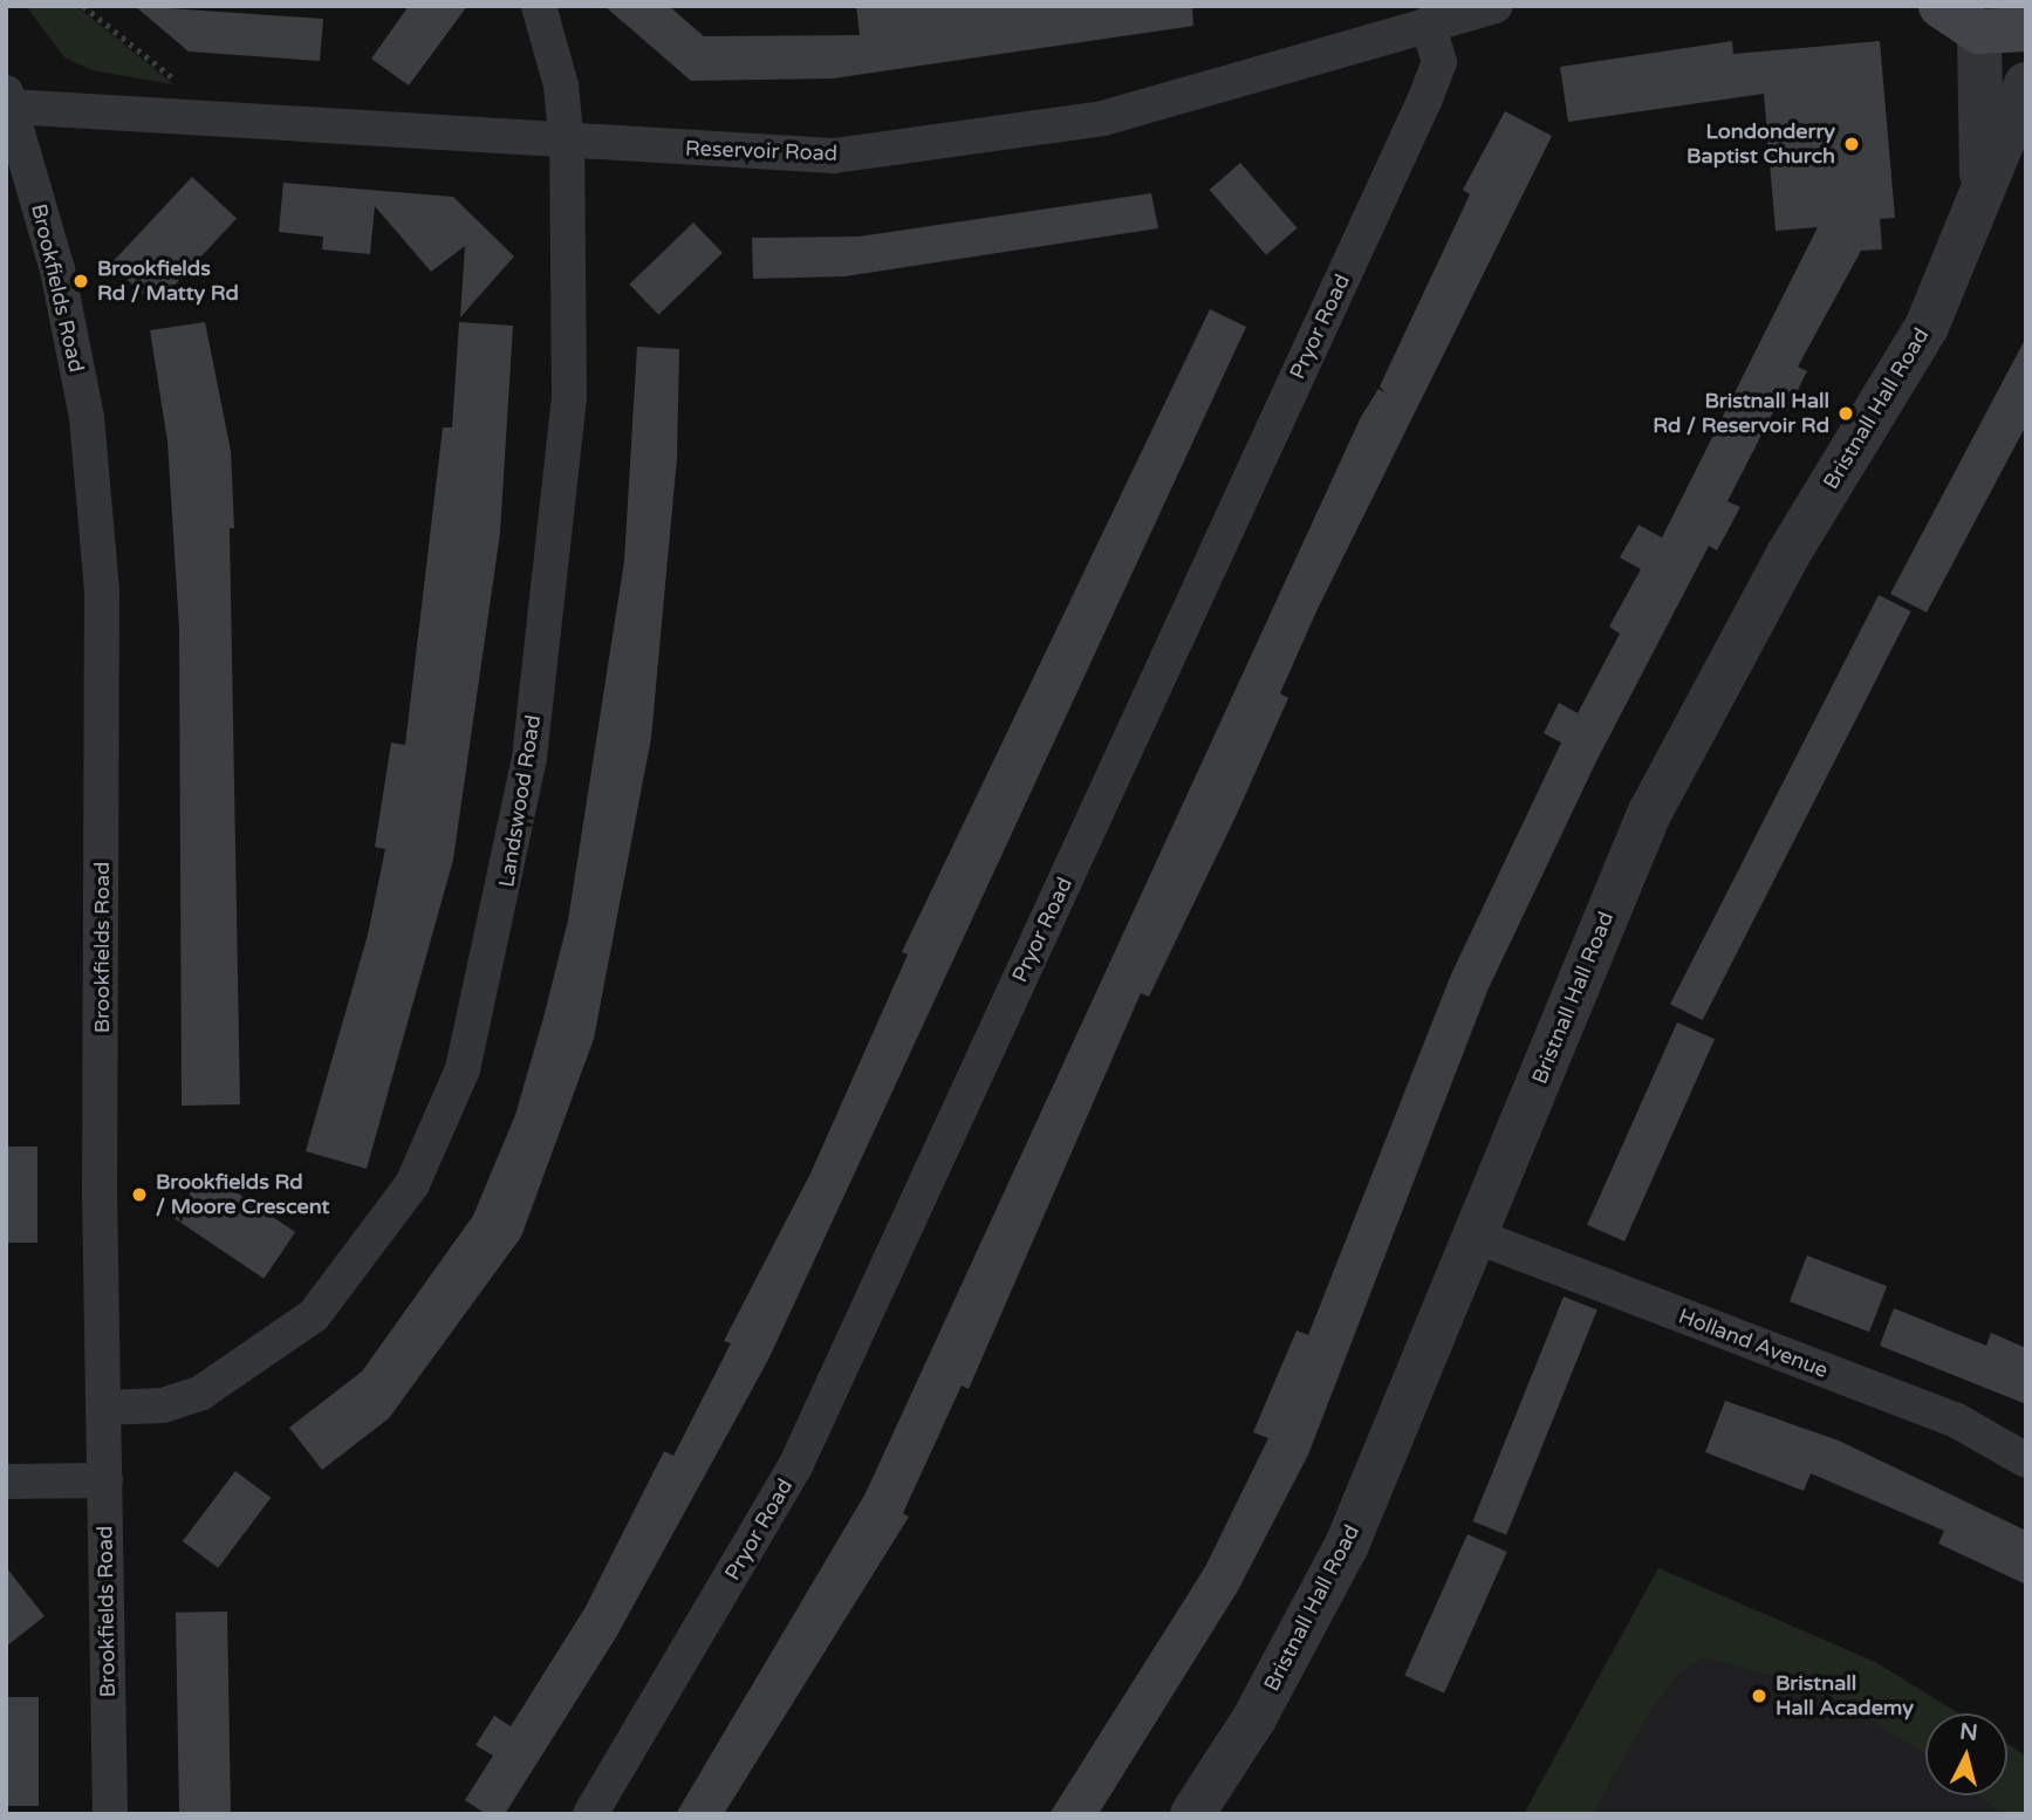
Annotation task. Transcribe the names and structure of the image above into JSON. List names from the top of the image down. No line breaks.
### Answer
{"streets":{"street":["Reservoir Road","Brookfields Road","Pryor Road","Bristnall Hall Road","Landswood Road","Holland Avenue"]},"crossings":[["Reservoir Road","Brookfields Road"],["Reservoir Road","Pryor Road"],["Reservoir Road","Landswood Road"],["Brookfields Road","Landswood Road"],["Bristnall Hall Road","Holland Avenue"]],"places":["Londonderry Baptist Church","Brookfields Rd / Matty Rd","Bristnall Hall Rd / Reservoir Rd","Brookfields Rd / Moore Crescent","Bristnall Hall Academy"],"north":"top"}
